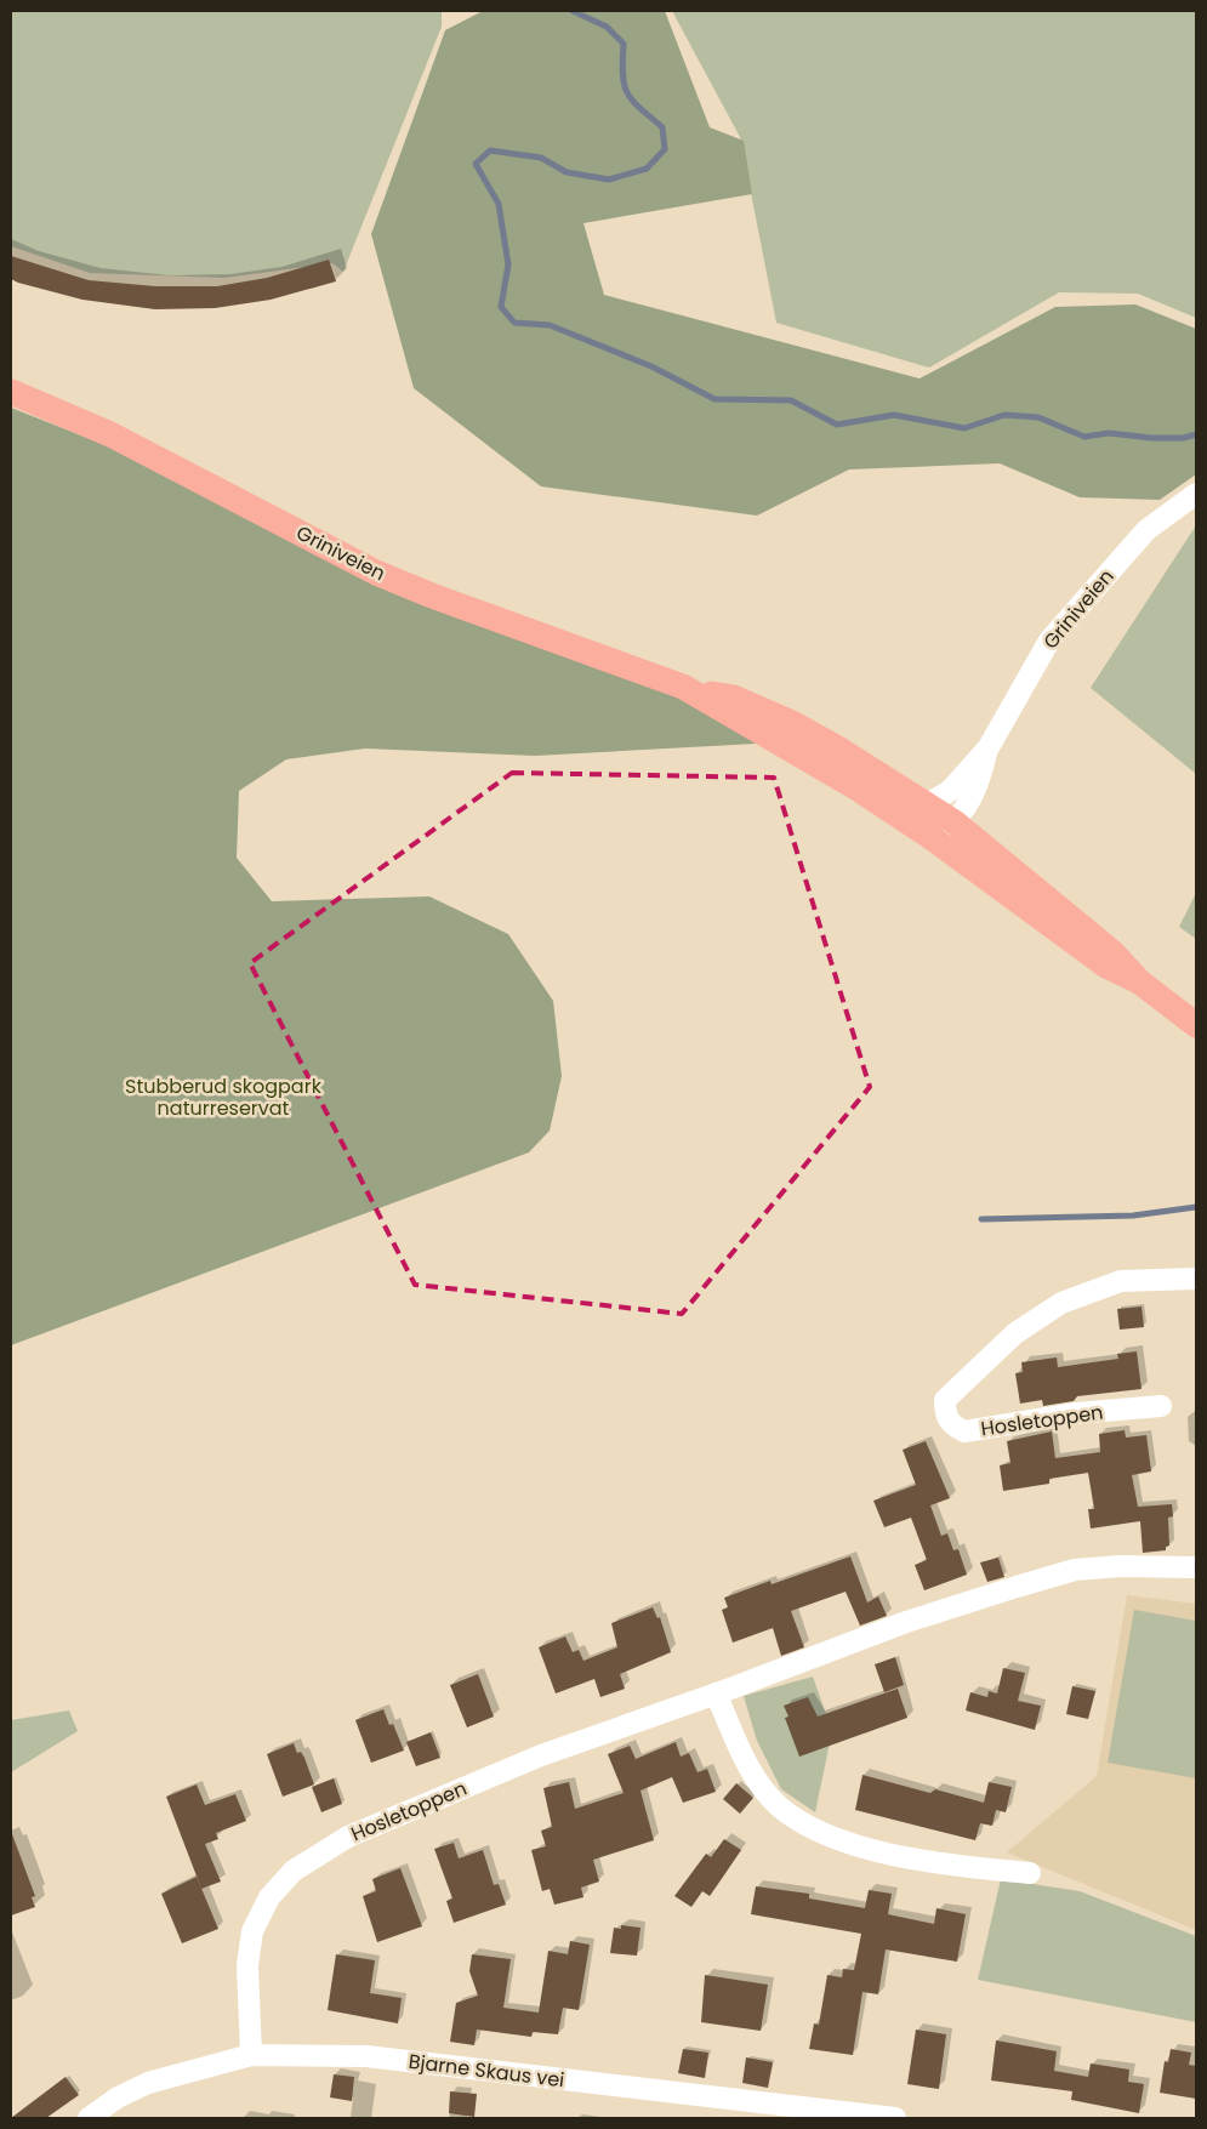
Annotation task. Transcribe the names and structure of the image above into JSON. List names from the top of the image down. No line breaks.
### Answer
{"streets":{"main road":["Griniveien"],"street":["Hosletoppen","Bjarne Skaus vei"]},"crossings":[["Hosletoppen","Bjarne Skaus vei"]],"parks":["Stubberud skogpark naturreservat"]}
